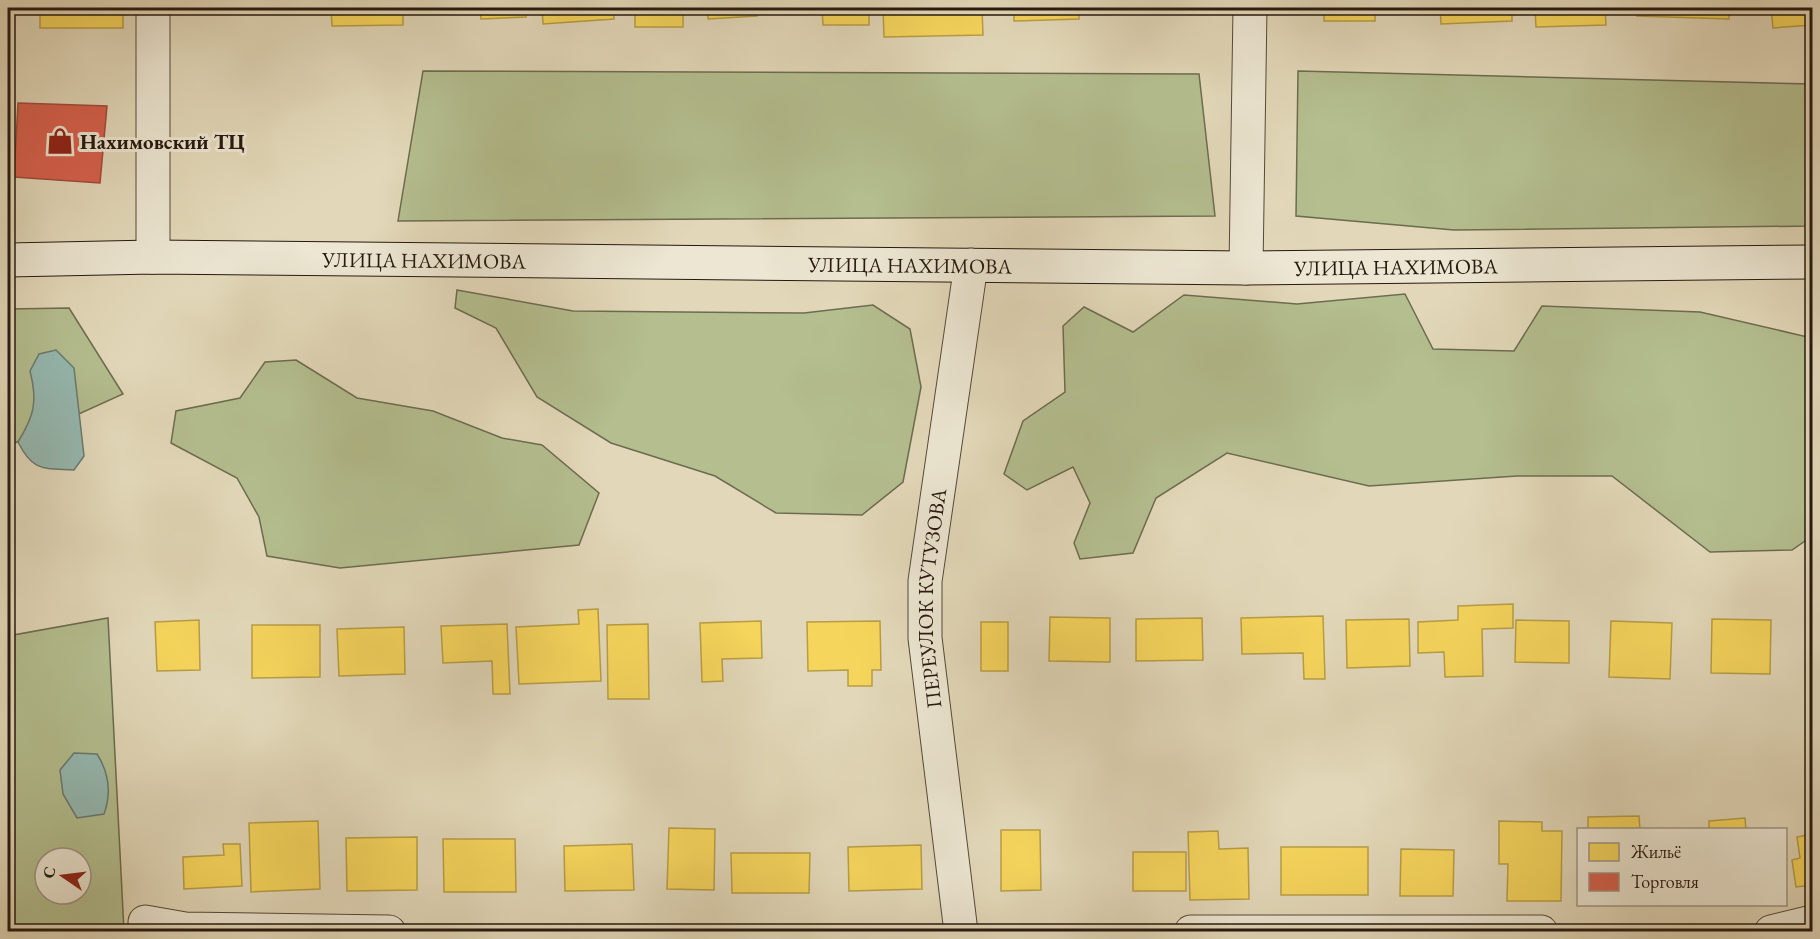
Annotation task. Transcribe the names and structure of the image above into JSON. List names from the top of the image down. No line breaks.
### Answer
{"streets":{"street":["УЛИЦА НАХИМОВА","ПЕРЕУЛОК КУТУЗОВА"]},"crossings":[["УЛИЦА НАХИМОВА","ПЕРЕУЛОК КУТУЗОВА"]],"places":{"shop":["Нахимовский ТЦ"]},"legend":["Жильё","Торговля"],"north":"left"}
